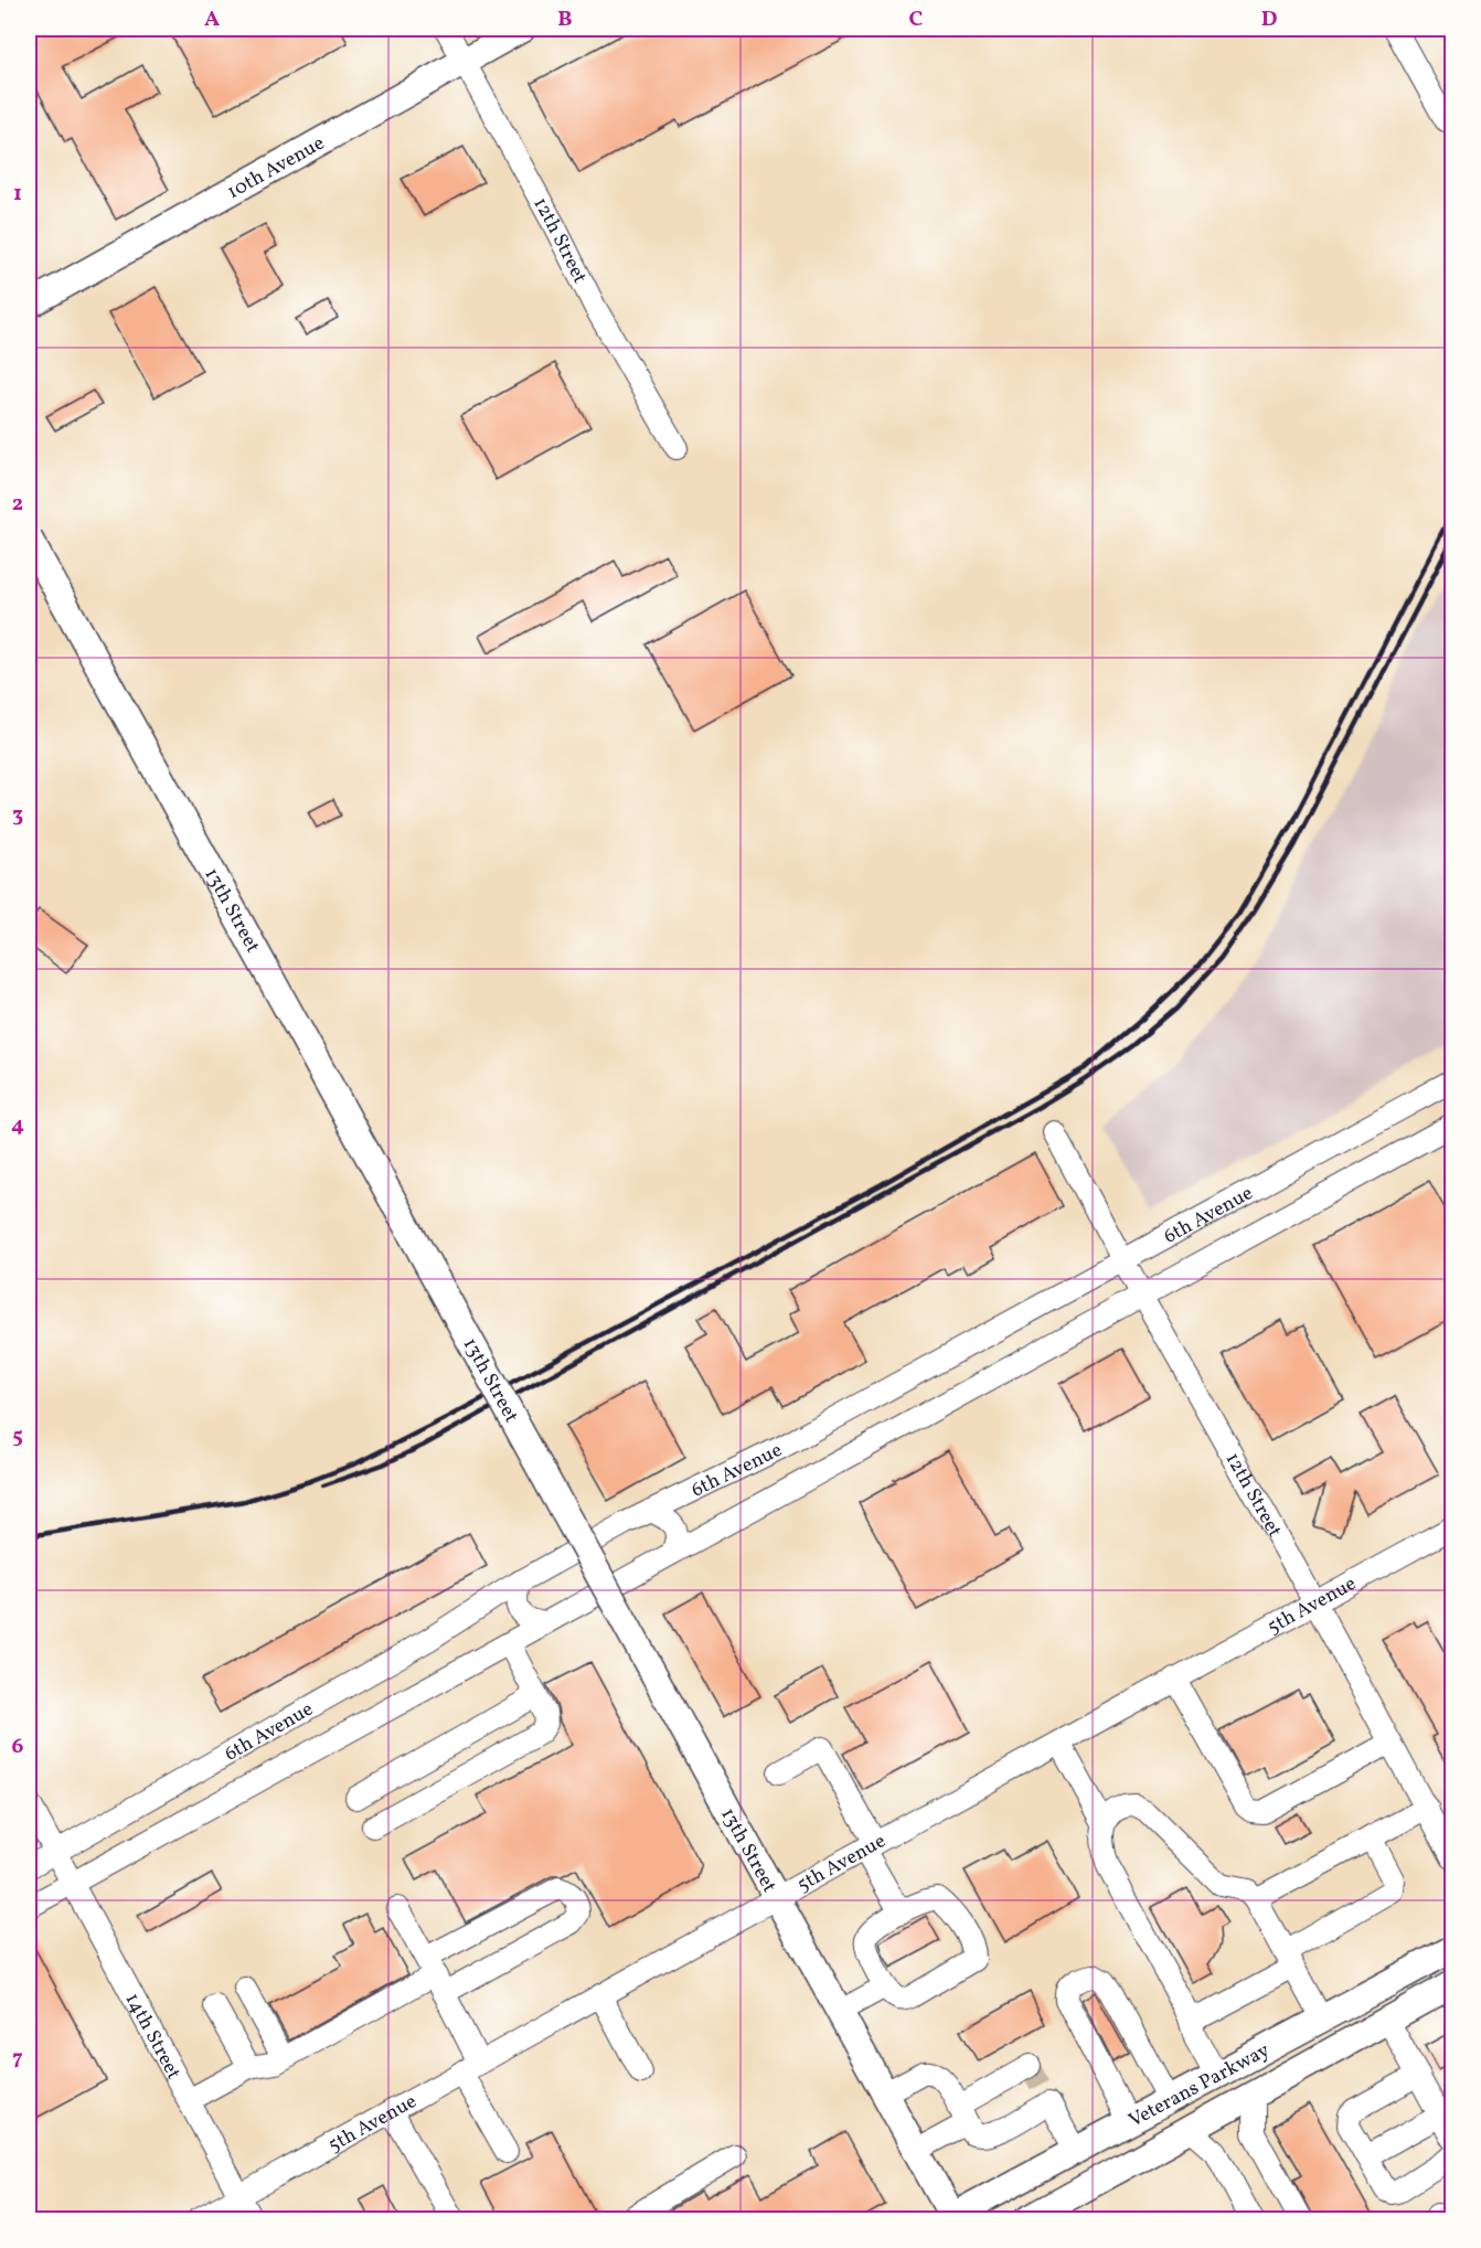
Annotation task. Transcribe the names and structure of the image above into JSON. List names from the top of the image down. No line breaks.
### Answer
{"streets":{"main road":["10th Avenue","13th Street","Veterans Parkway"],"street":["12th Street","6th Avenue","5th Avenue","14th Street"]},"crossings":[["10th Avenue","12th Street"],["12th Street","6th Avenue"],["12th Street","5th Avenue"],["13th Street","5th Avenue"],["13th Street","Veterans Parkway"],["6th Avenue","14th Street"],["5th Avenue","14th Street"]],"grid":{"columns":["A","B","C","D"],"rows":["1","2","3","4","5","6","7"]}}
